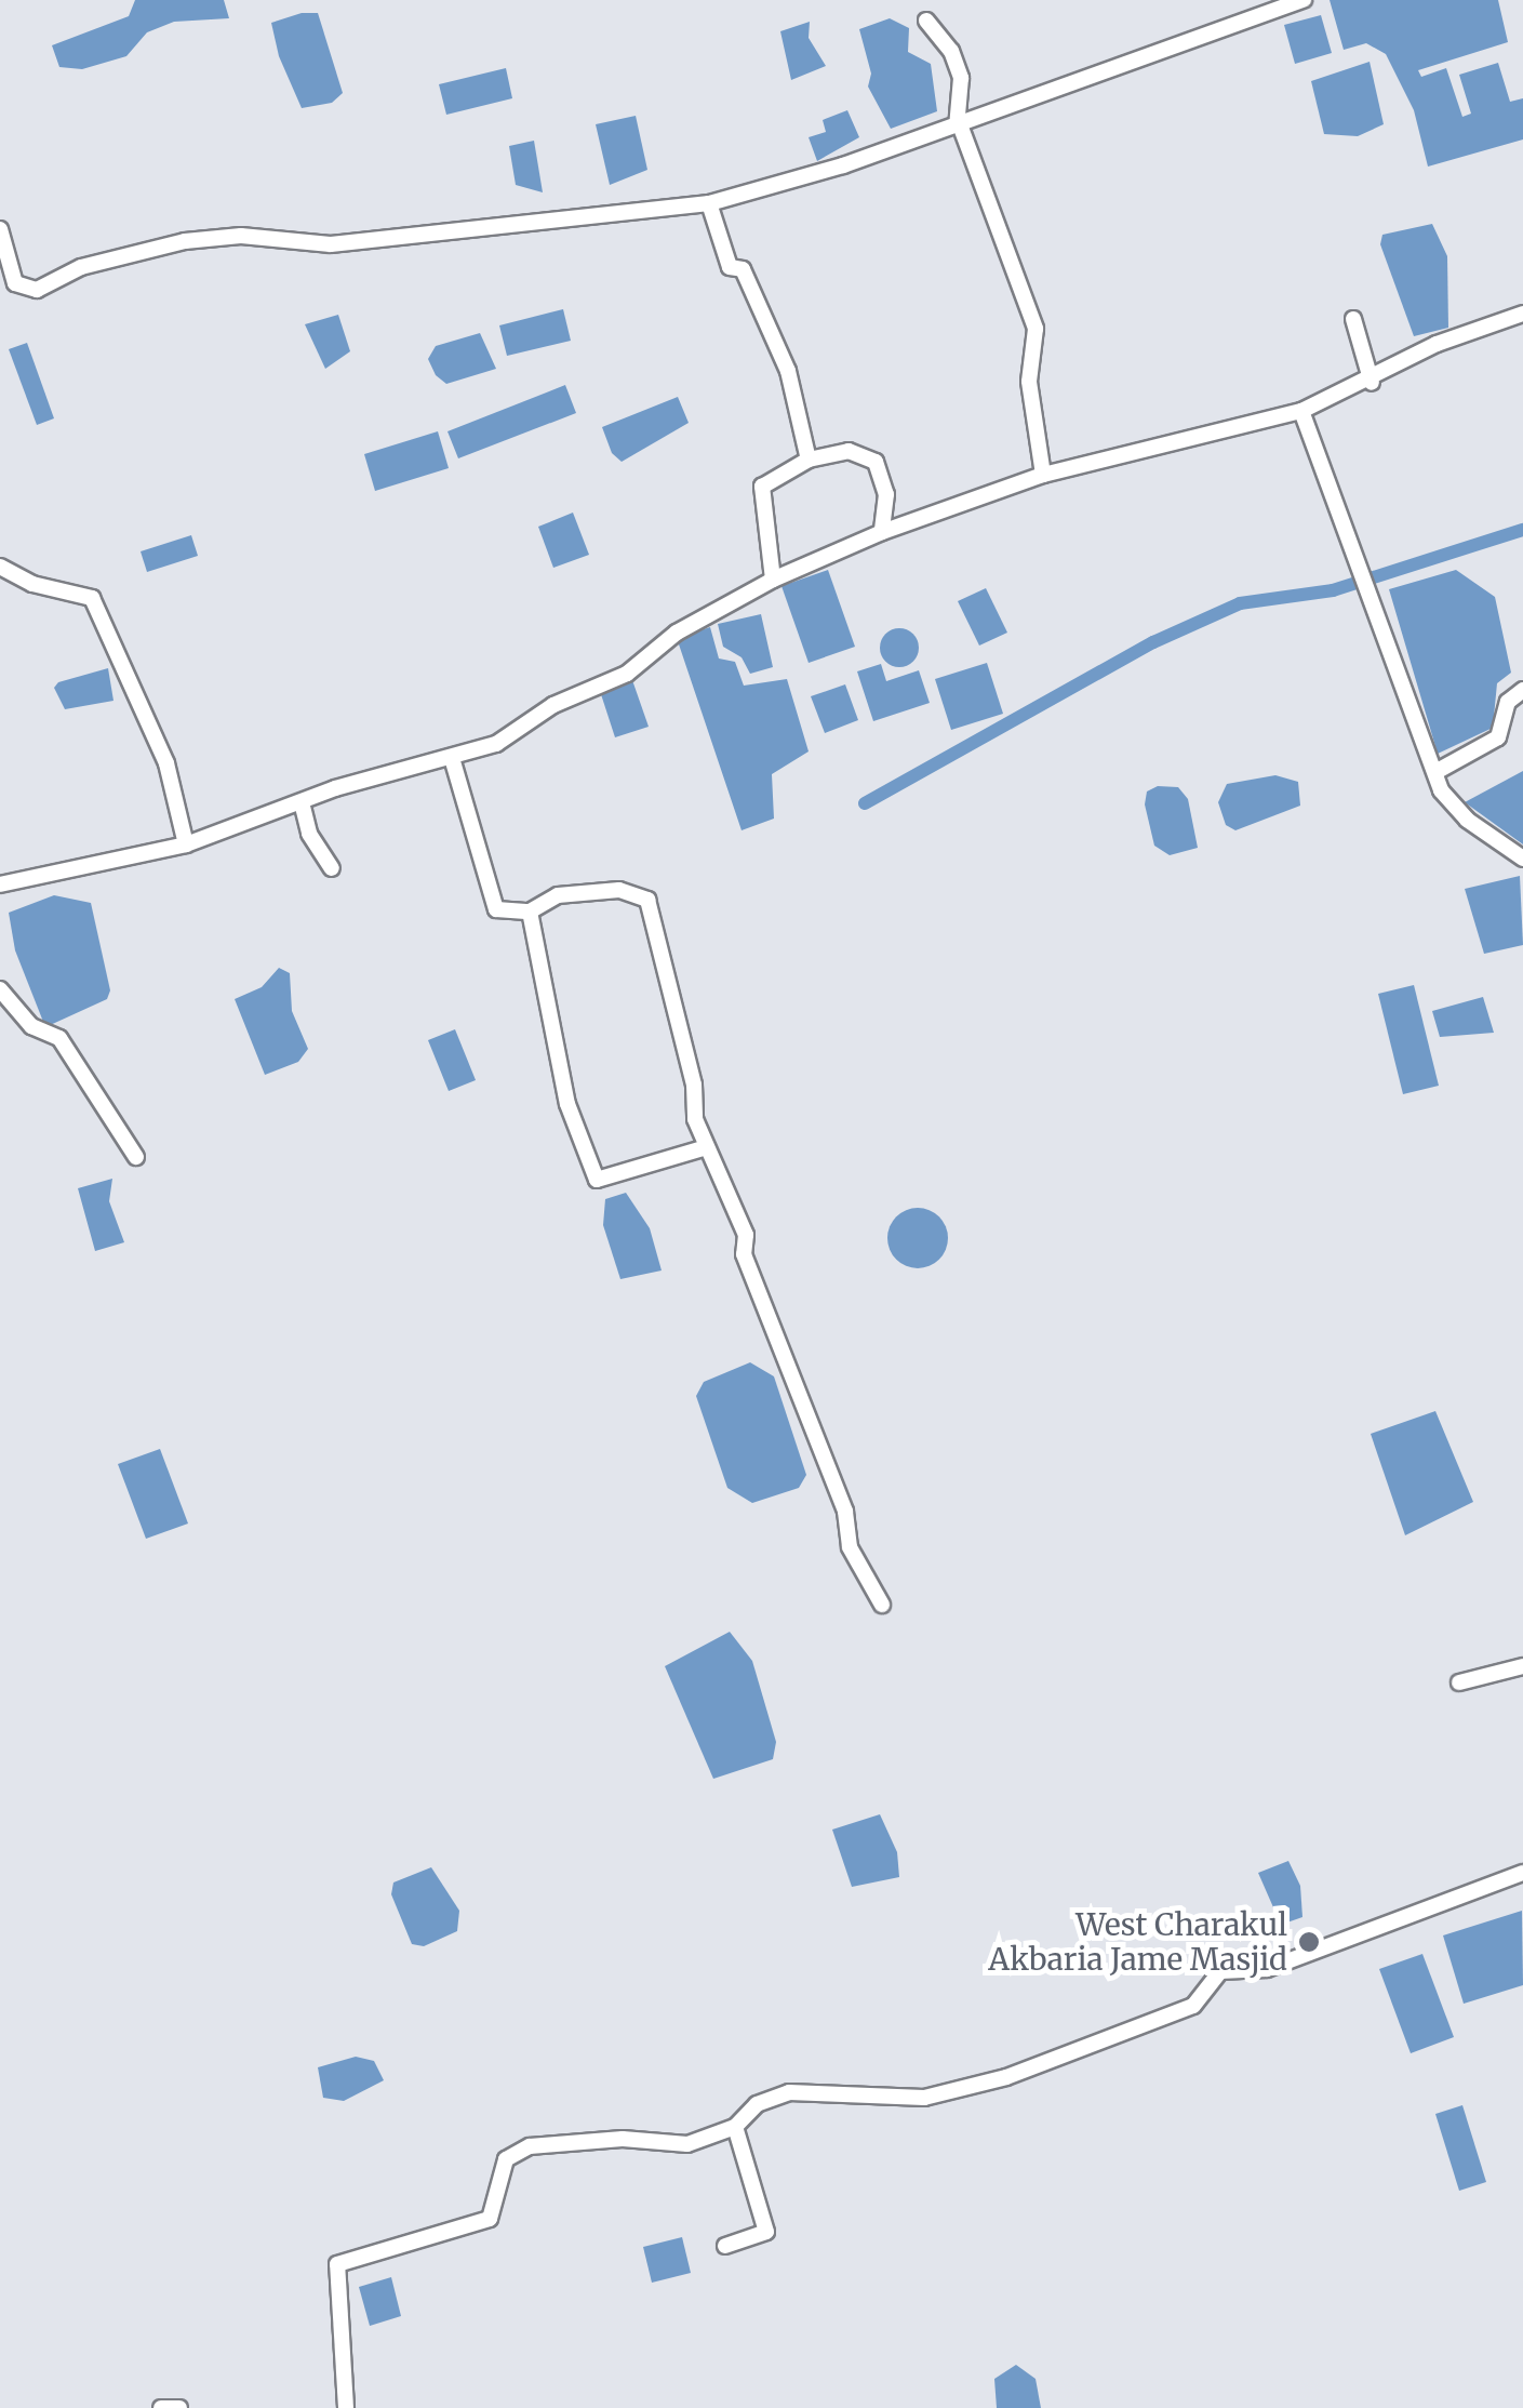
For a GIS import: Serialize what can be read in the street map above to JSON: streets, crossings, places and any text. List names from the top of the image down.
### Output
{
  "places": ["West Charakul Akbaria Jame Masjid"]
}
